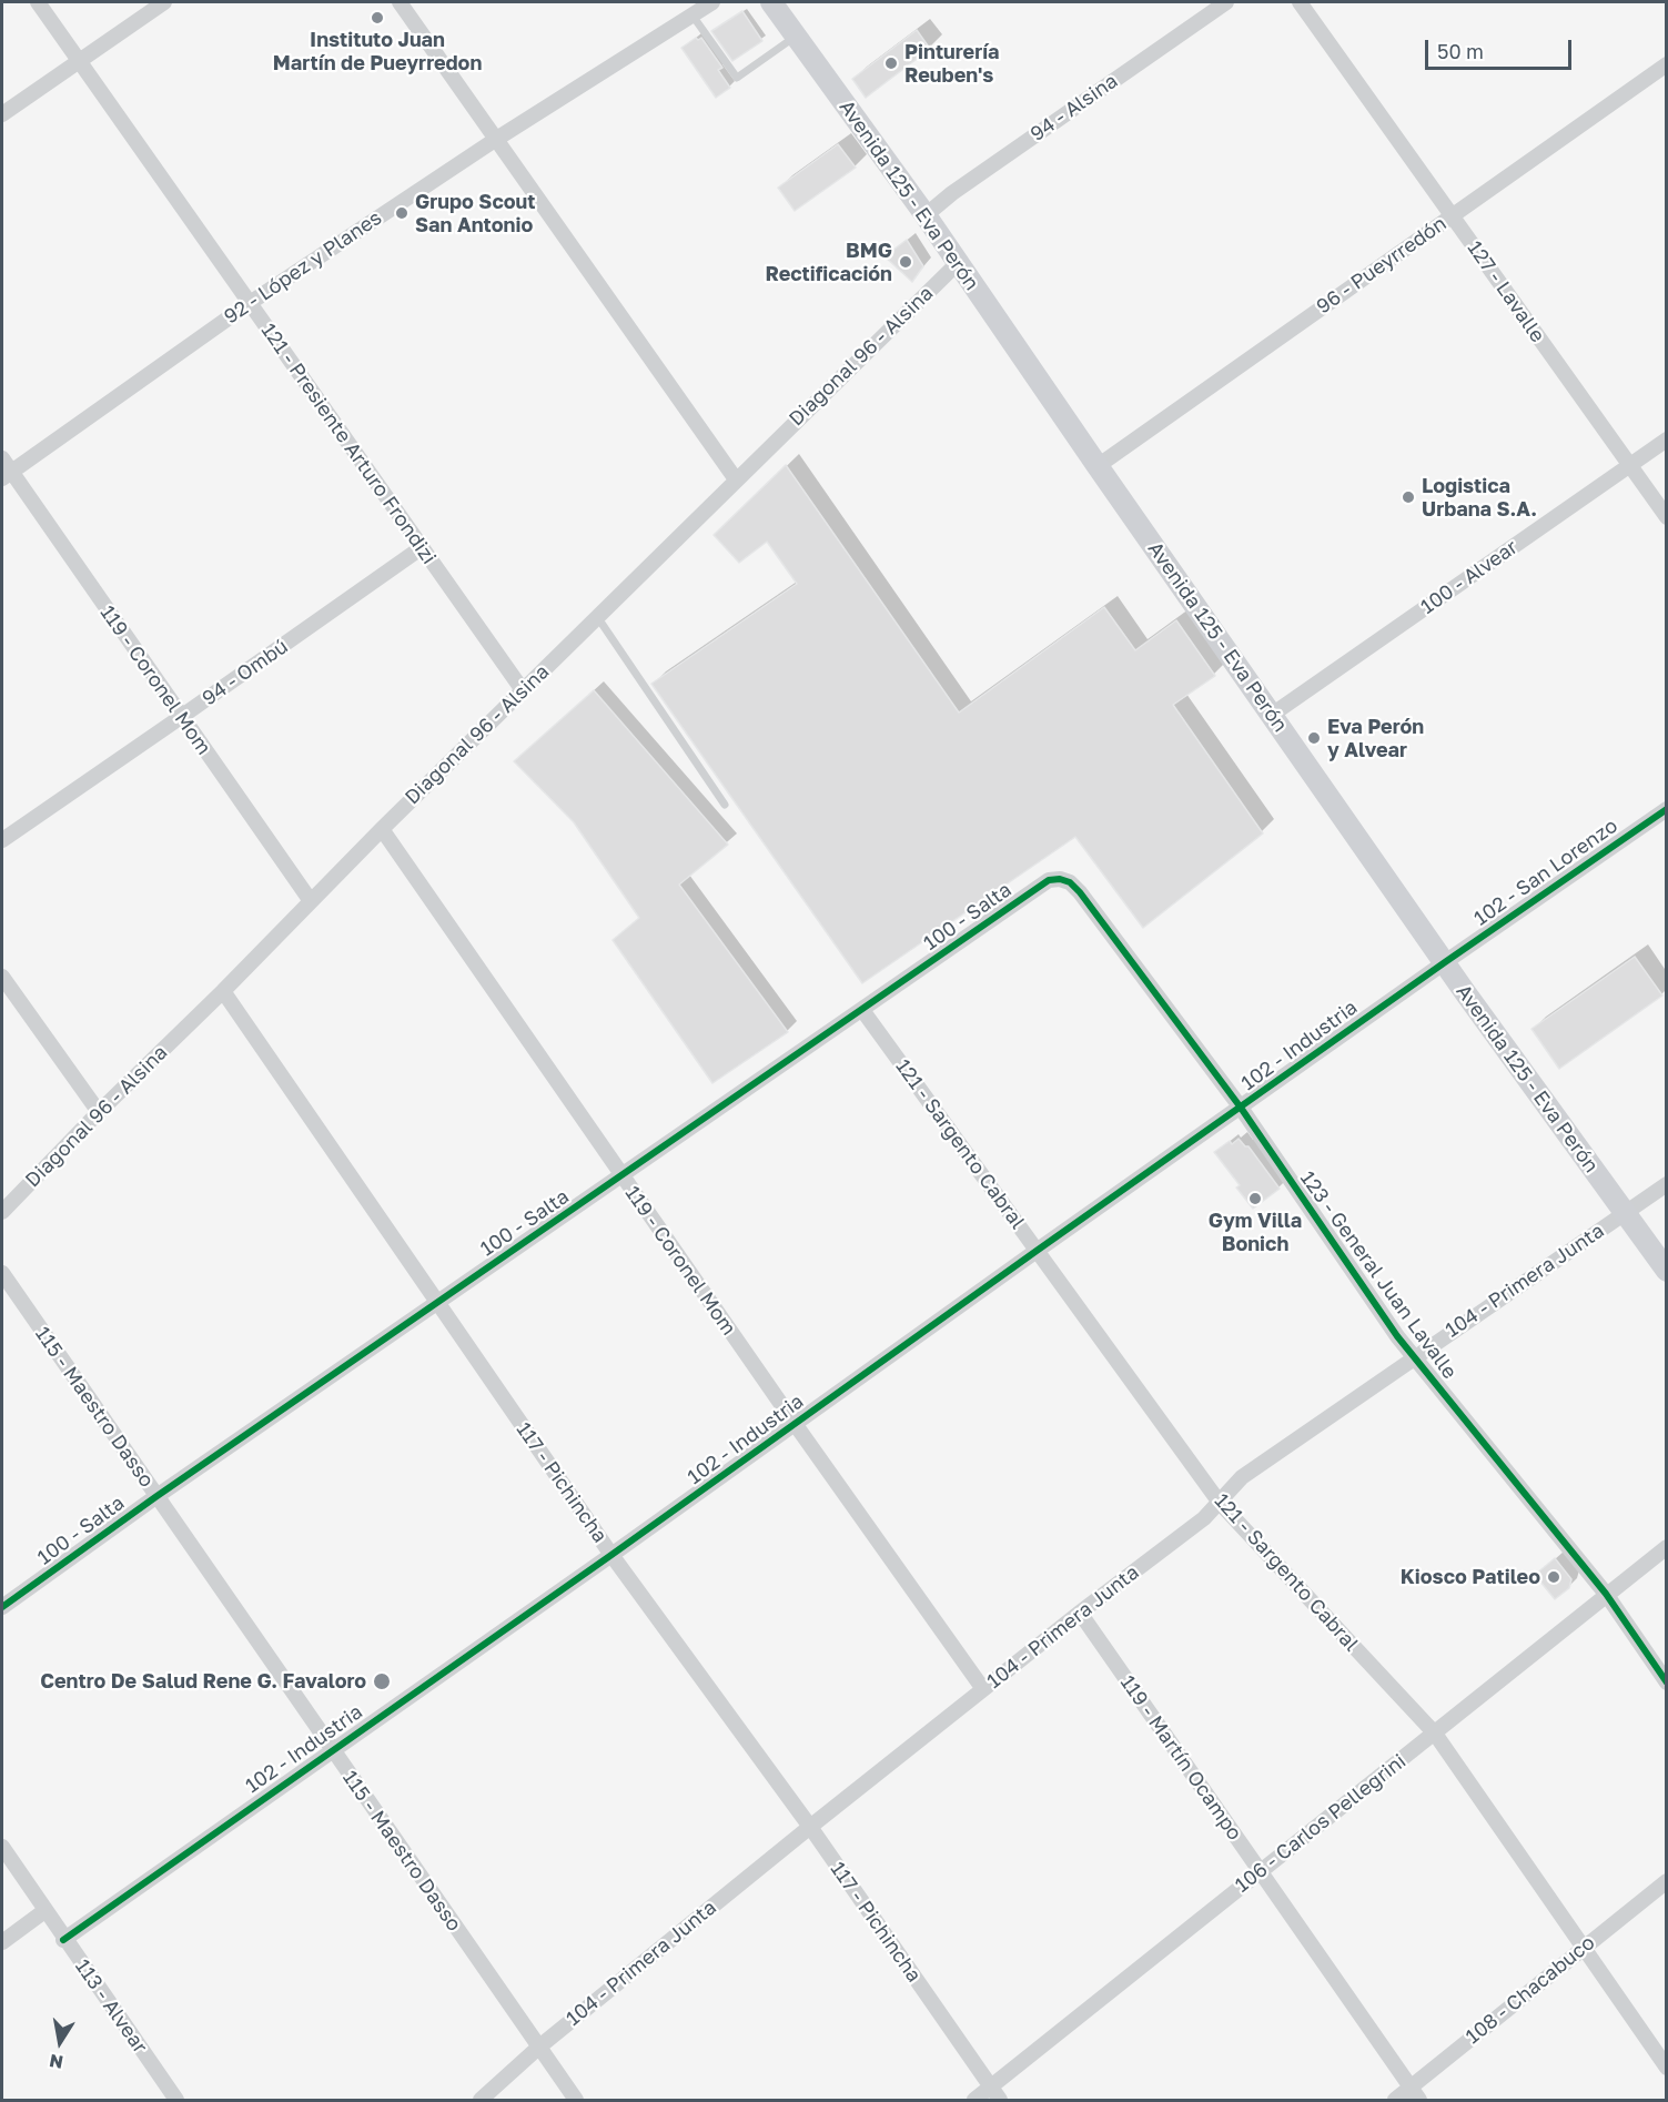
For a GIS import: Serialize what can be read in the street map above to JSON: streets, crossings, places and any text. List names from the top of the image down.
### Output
{
  "streets": {
    "main road": ["Avenida 125 - Eva Perón"],
    "street": [
      "94 - Alsina",
      "96 - Pueyrredón",
      "92 - López y Planes",
      "127 - Lavalle",
      "Diagonal 96 - Alsina",
      "121 - Presiente Arturo Frondizi",
      "100 - Alvear",
      "94 - Ombú",
      "119 - Coronel Mom",
      "102 - San Lorenzo",
      "100 - Salta",
      "102 - Industria",
      "121 - Sargento Cabral",
      "123 - General Juan Lavalle",
      "104 - Primera Junta",
      "115 - Maestro Dasso",
      "117 - Pichincha",
      "119 - Martín Ocampo",
      "106 - Carlos Pellegrini",
      "108 - Chacabuco",
      "113 - Alvear"
    ]
  },
  "crossings": [
    ["94 - Alsina", "Avenida 125 - Eva Perón"],
    ["Avenida 125 - Eva Perón", "96 - Pueyrredón"],
    ["Avenida 125 - Eva Perón", "Diagonal 96 - Alsina"],
    ["Avenida 125 - Eva Perón", "100 - Alvear"],
    ["Avenida 125 - Eva Perón", "102 - San Lorenzo"],
    ["Avenida 125 - Eva Perón", "102 - Industria"],
    ["Avenida 125 - Eva Perón", "104 - Primera Junta"],
    ["96 - Pueyrredón", "127 - Lavalle"],
    ["92 - López y Planes", "121 - Presiente Arturo Frondizi"],
    ["92 - López y Planes", "119 - Coronel Mom"],
    ["127 - Lavalle", "100 - Alvear"],
    ["Diagonal 96 - Alsina", "121 - Presiente Arturo Frondizi"],
    ["Diagonal 96 - Alsina", "119 - Coronel Mom"],
    ["Diagonal 96 - Alsina", "117 - Pichincha"],
    ["121 - Presiente Arturo Frondizi", "94 - Ombú"],
    ["94 - Ombú", "119 - Coronel Mom"],
    ["119 - Coronel Mom", "100 - Salta"],
    ["119 - Coronel Mom", "102 - Industria"],
    ["119 - Coronel Mom", "104 - Primera Junta"],
    ["102 - San Lorenzo", "102 - Industria"],
    ["100 - Salta", "121 - Sargento Cabral"],
    ["100 - Salta", "123 - General Juan Lavalle"],
    ["100 - Salta", "115 - Maestro Dasso"],
    ["100 - Salta", "117 - Pichincha"],
    ["102 - Industria", "121 - Sargento Cabral"],
    ["102 - Industria", "123 - General Juan Lavalle"],
    ["102 - Industria", "115 - Maestro Dasso"],
    ["102 - Industria", "117 - Pichincha"],
    ["102 - Industria", "113 - Alvear"],
    ["121 - Sargento Cabral", "104 - Primera Junta"],
    ["121 - Sargento Cabral", "106 - Carlos Pellegrini"],
    ["121 - Sargento Cabral", "108 - Chacabuco"],
    ["123 - General Juan Lavalle", "104 - Primera Junta"],
    ["123 - General Juan Lavalle", "106 - Carlos Pellegrini"],
    ["104 - Primera Junta", "115 - Maestro Dasso"],
    ["104 - Primera Junta", "117 - Pichincha"],
    ["104 - Primera Junta", "119 - Martín Ocampo"],
    ["117 - Pichincha", "106 - Carlos Pellegrini"],
    ["119 - Martín Ocampo", "106 - Carlos Pellegrini"],
    ["119 - Martín Ocampo", "108 - Chacabuco"]
  ],
  "places": [
    "Instituto Juan Martín de Pueyrredon",
    "Pinturería Reuben's",
    "Grupo Scout San Antonio",
    "BMG Rectificación",
    "Logistica Urbana S.A.",
    "Eva Perón y Alvear",
    "Gym Villa Bonich",
    "Kiosco Patileo",
    "Centro De Salud Rene G. Favaloro"
  ],
  "scale_bar": "50 m",
  "north": "bottom"
}
